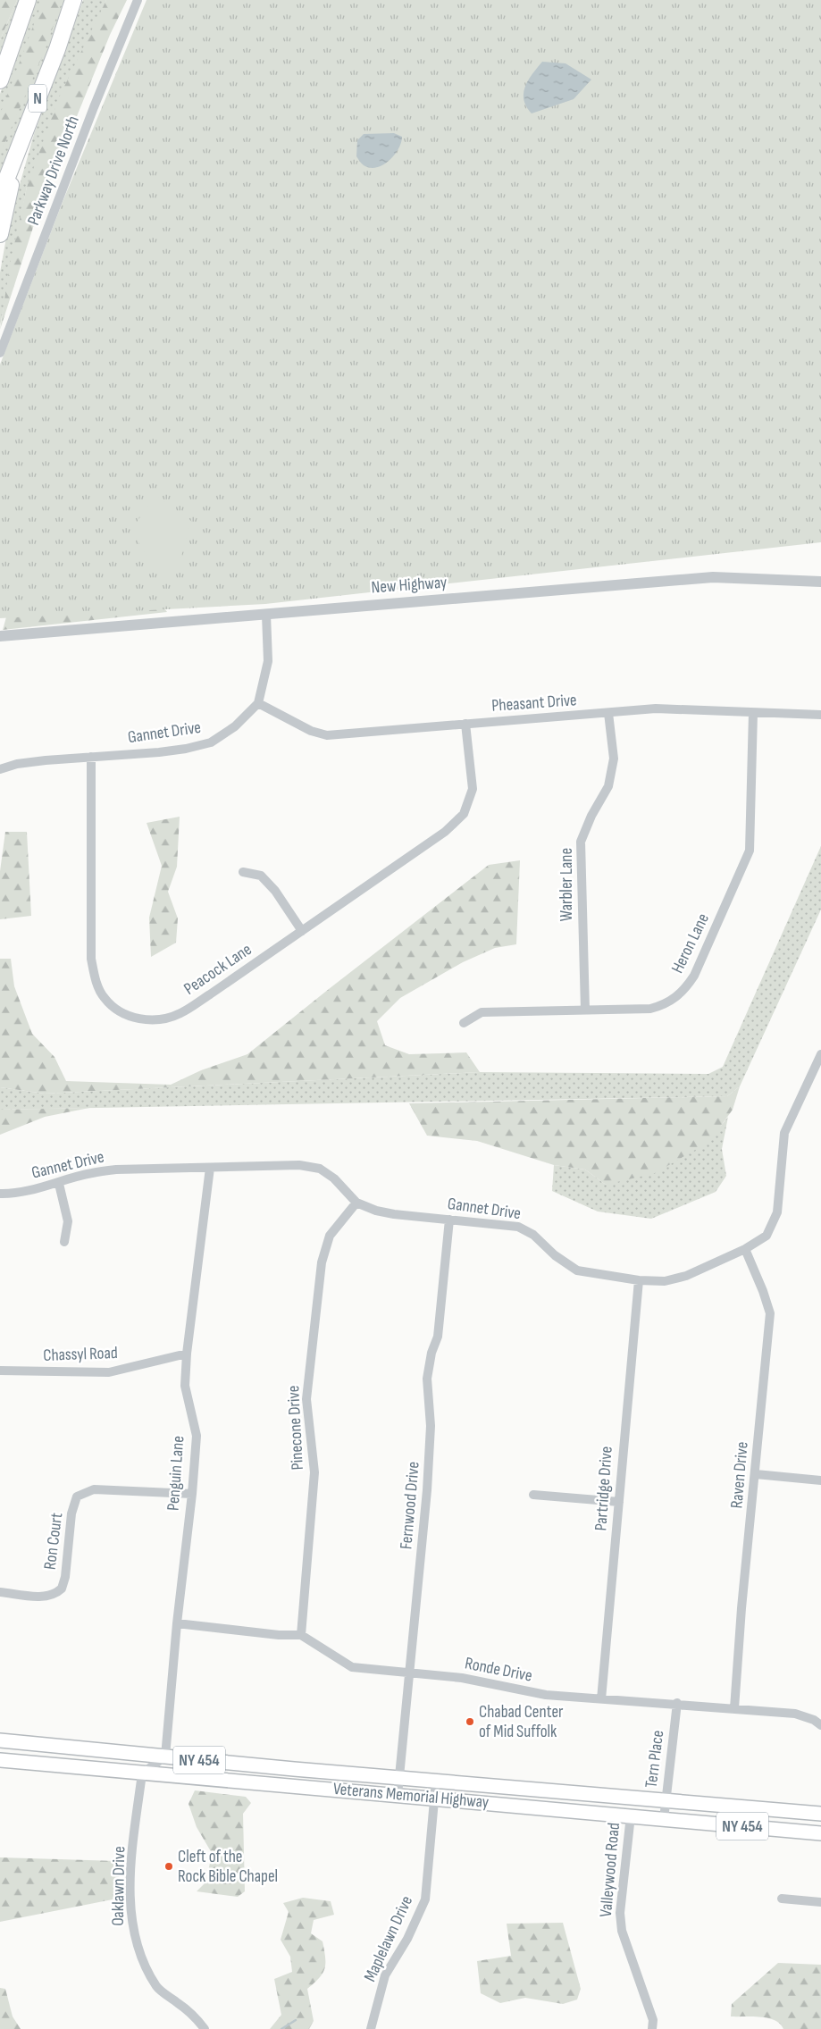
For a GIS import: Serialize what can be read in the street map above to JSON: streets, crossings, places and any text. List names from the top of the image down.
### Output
{
  "streets": {
    "highway": ["N"],
    "main road": ["NY 454", "Veterans Memorial Highway"],
    "street": [
      "Parkway Drive North",
      "New Highway",
      "Pheasant Drive",
      "Gannet Drive",
      "Warbler Lane",
      "Heron Lane",
      "Peacock Lane",
      "Chassyl Road",
      "Pinecone Drive",
      "Penguin Lane",
      "Raven Drive",
      "Partridge Drive",
      "Fernwood Drive",
      "Ron Court",
      "Ronde Drive",
      "Tern Place",
      "Valleywood Road",
      "Oaklawn Drive",
      "Maplelawn Drive"
    ]
  },
  "crossings": [
    ["Pheasant Drive", "Gannet Drive"],
    ["Pheasant Drive", "Warbler Lane"],
    ["Pheasant Drive", "Heron Lane"],
    ["Pheasant Drive", "Peacock Lane"],
    ["Gannet Drive", "Peacock Lane"],
    ["Gannet Drive", "Pinecone Drive"],
    ["Gannet Drive", "Penguin Lane"],
    ["Gannet Drive", "Raven Drive"],
    ["Gannet Drive", "Partridge Drive"],
    ["Gannet Drive", "Fernwood Drive"],
    ["Warbler Lane", "Heron Lane"],
    ["Chassyl Road", "Penguin Lane"],
    ["Pinecone Drive", "Ronde Drive"],
    ["Penguin Lane", "Ron Court"],
    ["Penguin Lane", "Veterans Memorial Highway"],
    ["Raven Drive", "Ronde Drive"],
    ["Partridge Drive", "Ronde Drive"],
    ["Fernwood Drive", "Ronde Drive"],
    ["Fernwood Drive", "Veterans Memorial Highway"],
    ["Ronde Drive", "Tern Place"],
    ["Tern Place", "Veterans Memorial Highway"],
    ["Veterans Memorial Highway", "Valleywood Road"],
    ["Veterans Memorial Highway", "Oaklawn Drive"],
    ["Veterans Memorial Highway", "Maplelawn Drive"]
  ],
  "places": ["Chabad Center of Mid Suffolk", "Cleft of the Rock Bible Chapel"]
}
